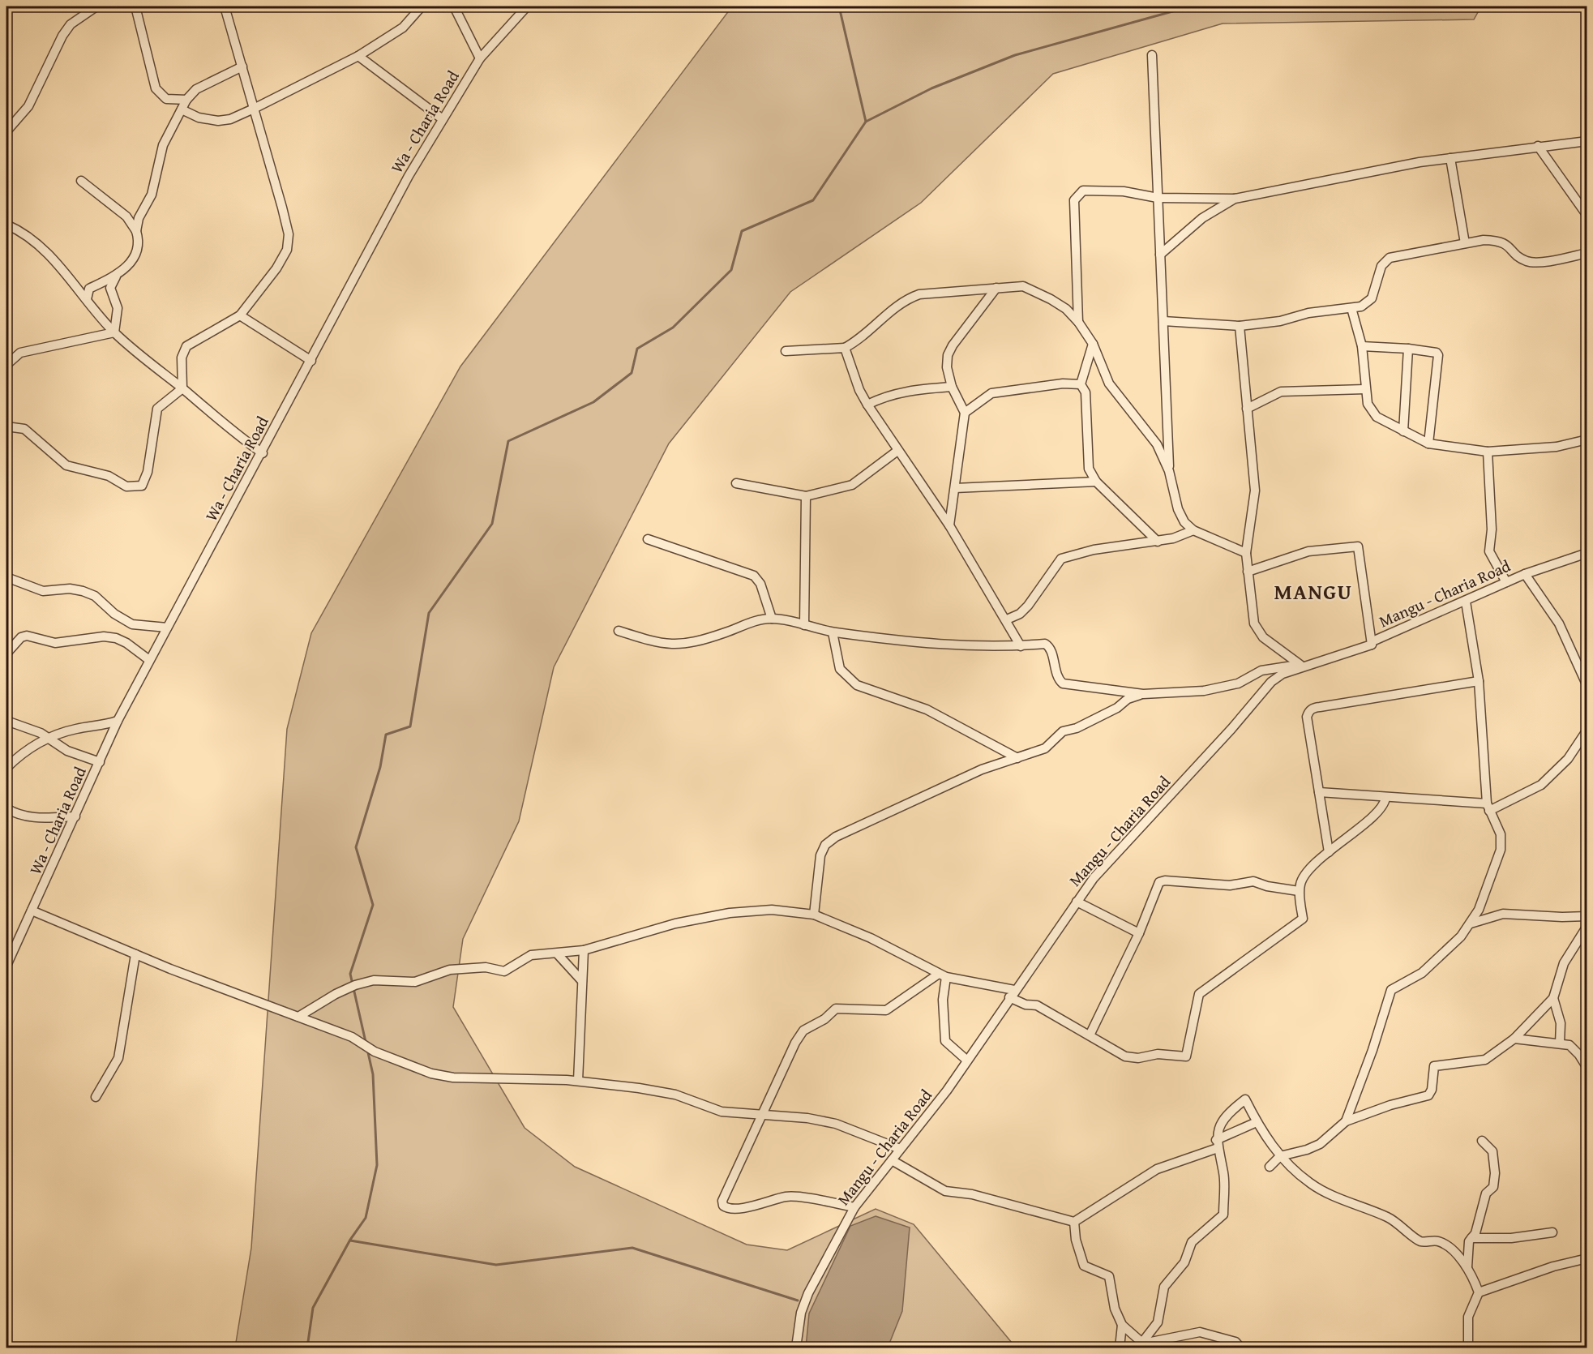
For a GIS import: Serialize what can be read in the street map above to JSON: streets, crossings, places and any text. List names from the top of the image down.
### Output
{
  "streets": {
    "street": ["Wa - Charia Road", "Mangu - Charia Road"]
  },
  "districts": ["MANGU"]
}
